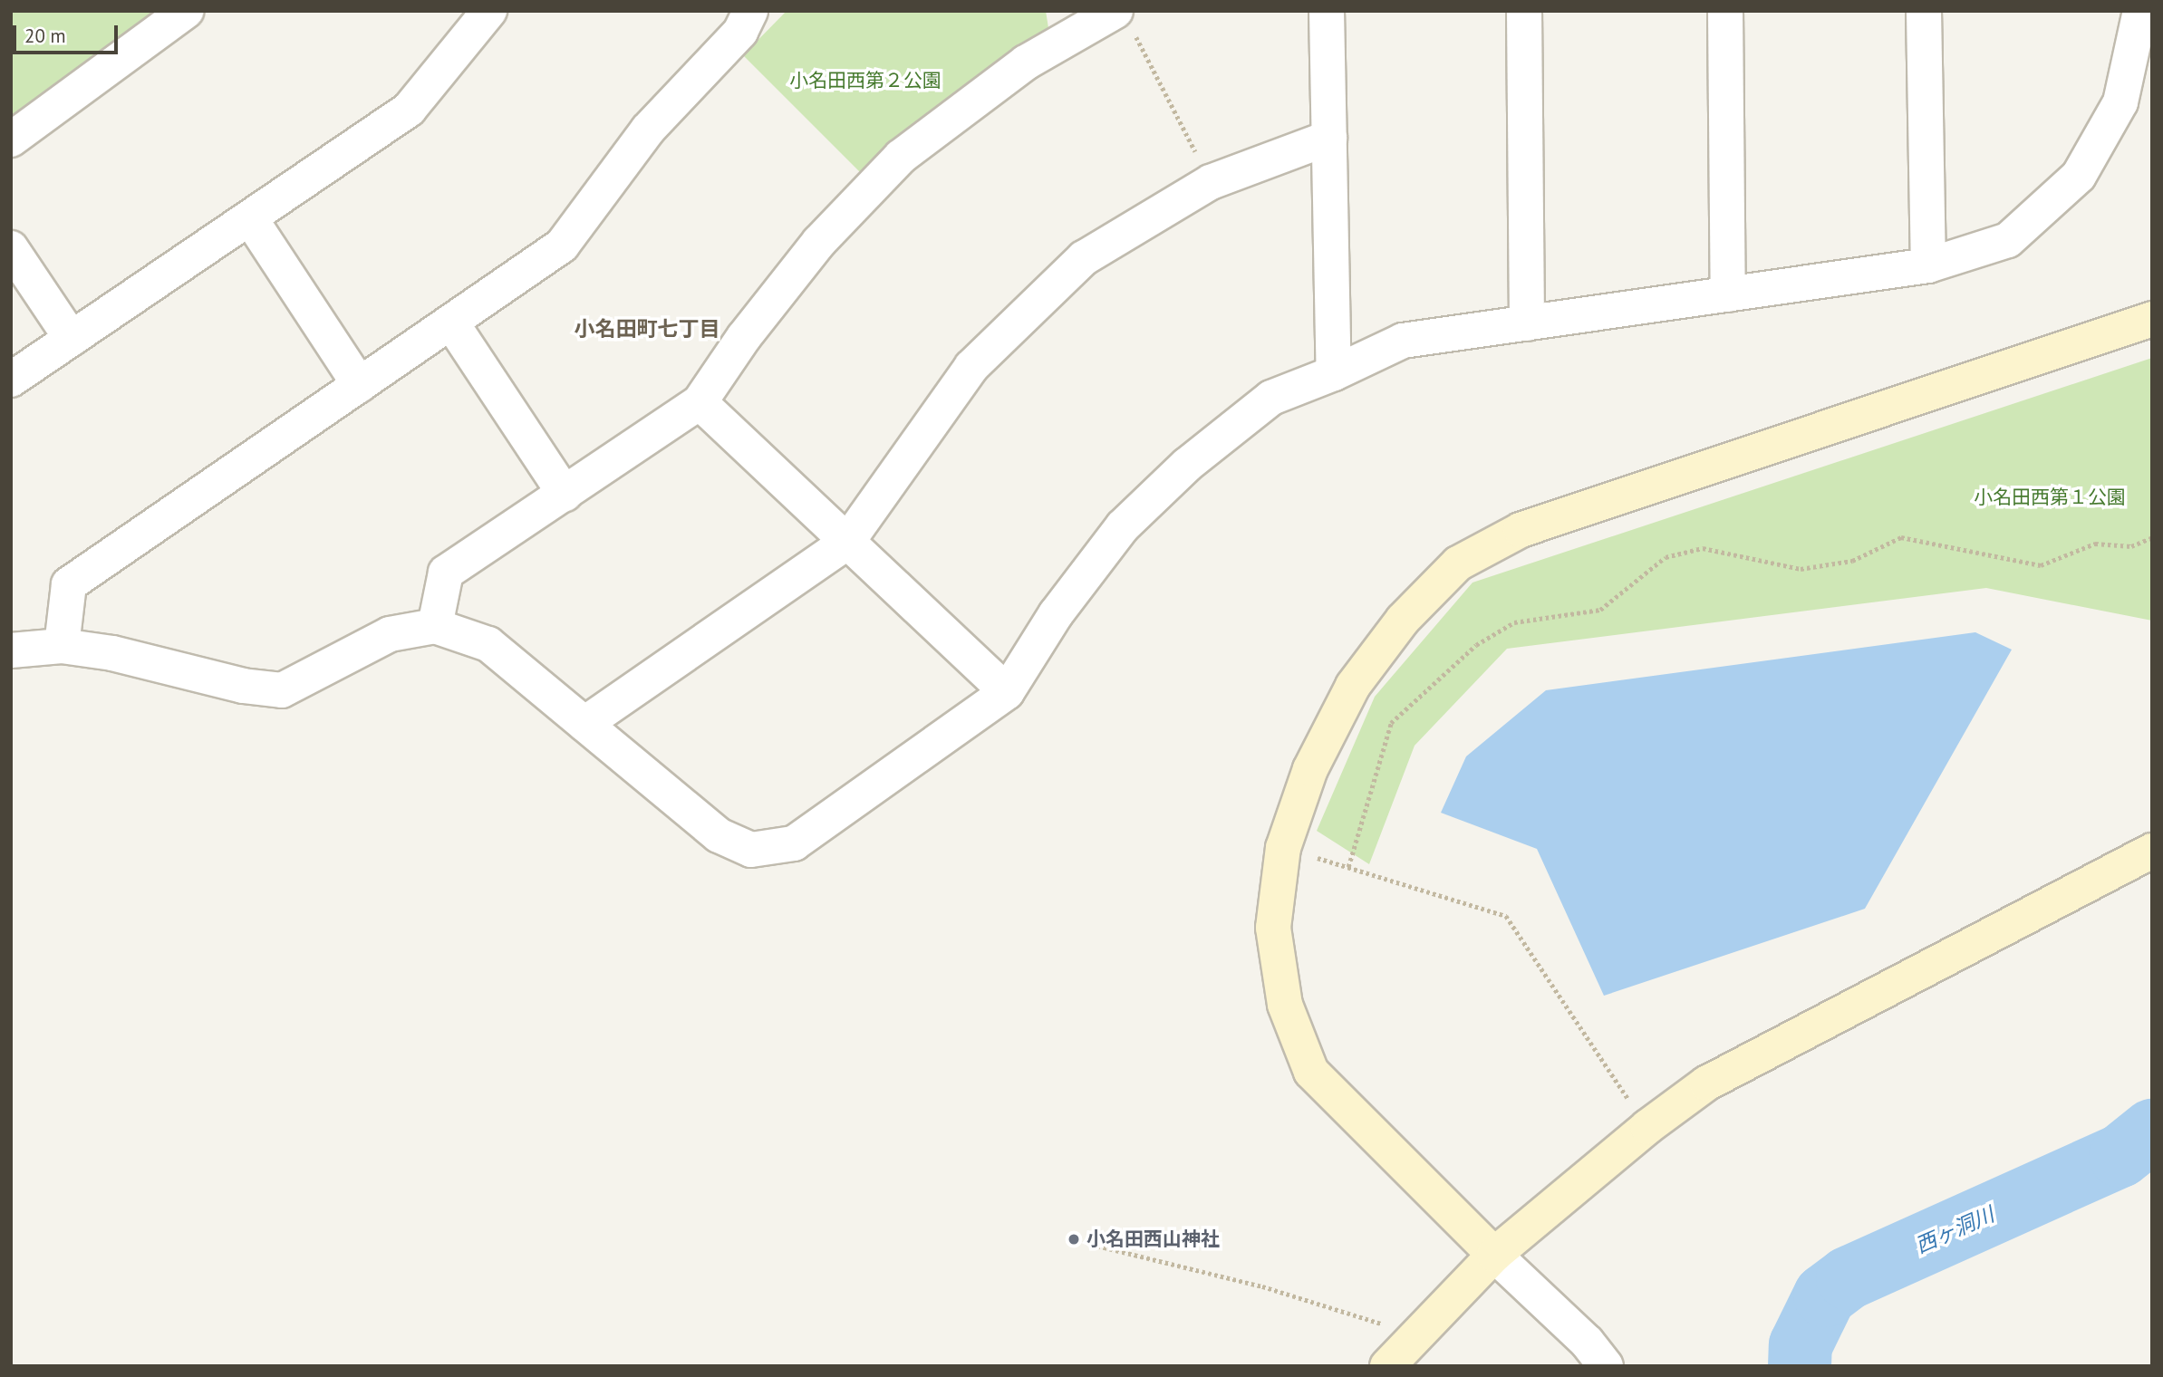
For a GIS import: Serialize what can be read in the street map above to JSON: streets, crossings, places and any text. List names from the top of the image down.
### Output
{
  "districts": ["小名田町七丁目"],
  "water": ["西ヶ洞川"],
  "parks": ["小名田西第２公園", "小名田西第１公園"],
  "places": ["小名田西山神社"],
  "scale_bar": "20 m"
}
